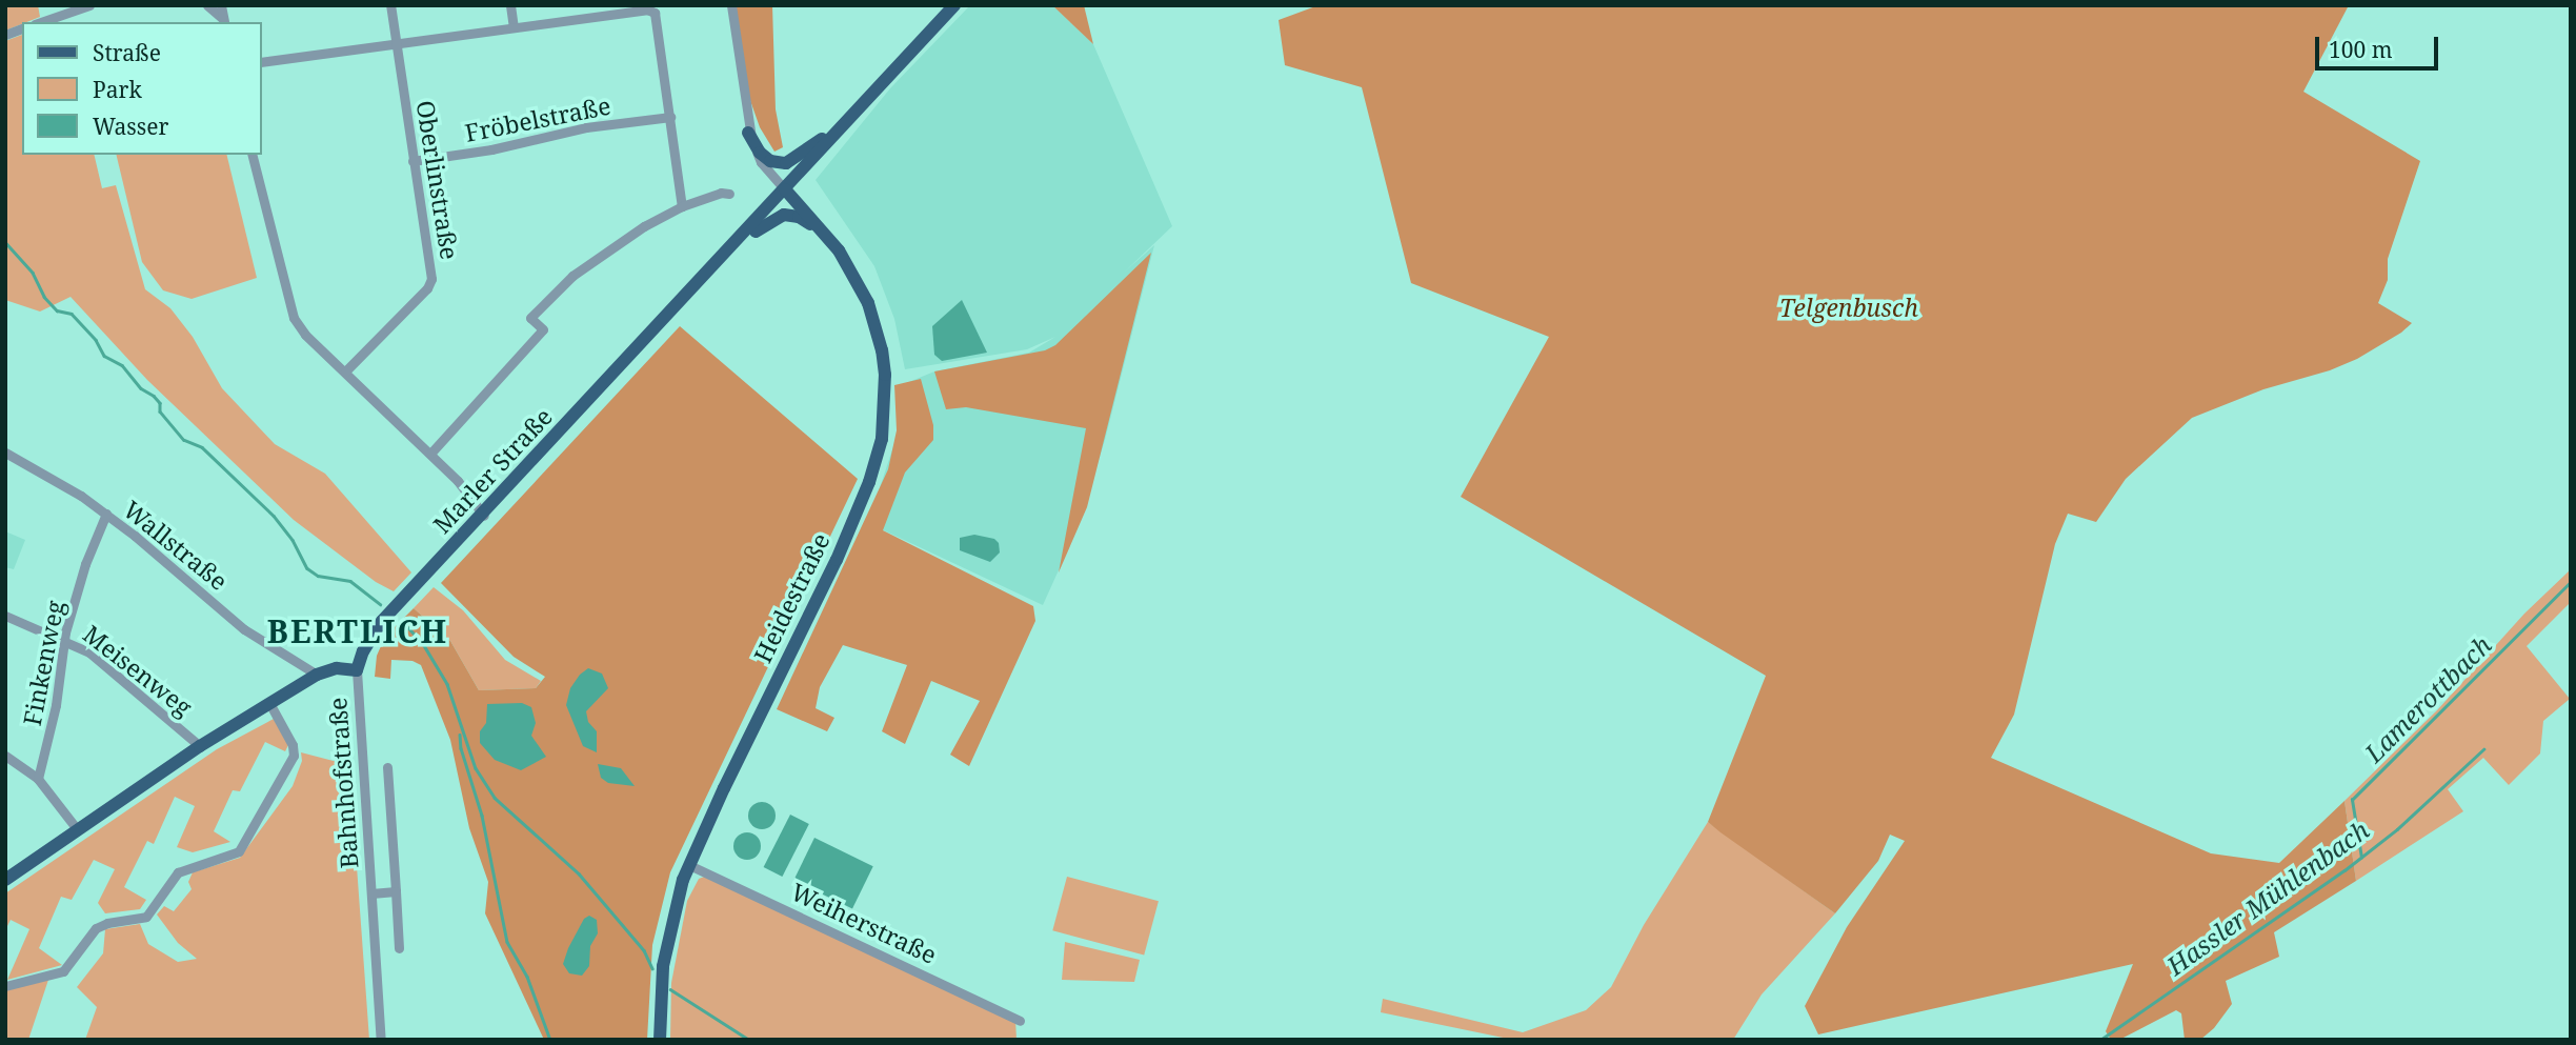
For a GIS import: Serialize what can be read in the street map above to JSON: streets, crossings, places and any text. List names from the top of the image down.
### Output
{
  "streets": {
    "main road": ["Marler Straße", "Heidestraße"],
    "street": [
      "Fröbelstraße",
      "Oberlinstraße",
      "Wallstraße",
      "Finkenweg",
      "Meisenweg",
      "Bahnhofstraße",
      "Weiherstraße"
    ]
  },
  "crossings": [
    ["Fröbelstraße", "Oberlinstraße"],
    ["Marler Straße", "Heidestraße"],
    ["Marler Straße", "Bahnhofstraße"],
    ["Wallstraße", "Finkenweg"],
    ["Heidestraße", "Weiherstraße"],
    ["Finkenweg", "Meisenweg"]
  ],
  "districts": ["BERTLICH"],
  "water": ["Lamerottbach", "Hassler Mühlenbach"],
  "parks": ["Telgenbusch"],
  "legend": ["Straße", "Park", "Wasser"],
  "scale_bar": "100 m"
}
